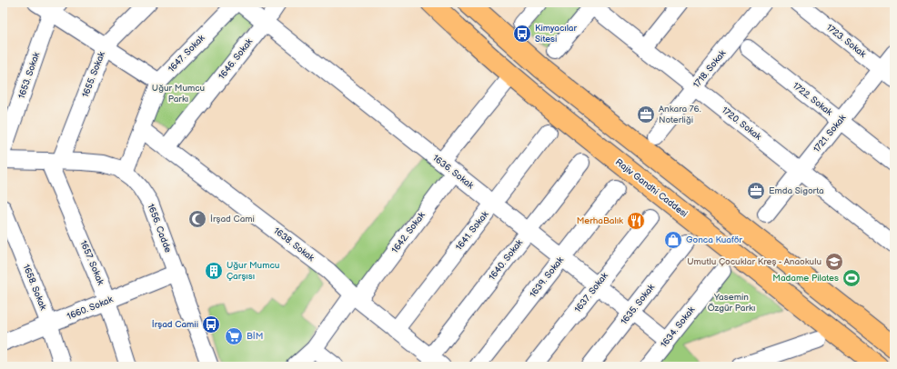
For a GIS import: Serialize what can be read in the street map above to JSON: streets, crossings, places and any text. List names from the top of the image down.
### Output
{
  "streets": {
    "main road": ["Rajiv Gandhi Caddesi"],
    "street": [
      "1723. Sokak",
      "1647. Sokak",
      "1646. Sokak",
      "1718. Sokak",
      "1655. Sokak",
      "1653. Sokak",
      "1722. Sokak",
      "1720. Sokak",
      "1721. Sokak",
      "1636. Sokak",
      "1656. Cadde",
      "1641. Sokak",
      "1642. Sokak",
      "1638. Sokak",
      "1640. Sokak",
      "1657. Sokak",
      "1639. Sokak",
      "1658. Sokak",
      "1637. Sokak",
      "1635. Sokak",
      "1660. Sokak",
      "1634. Sokak"
    ]
  },
  "crossings": [
    ["1723. Sokak", "1721. Sokak"],
    ["1647. Sokak", "1656. Cadde"],
    ["1647. Sokak", "1638. Sokak"],
    ["1646. Sokak", "1636. Sokak"],
    ["1646. Sokak", "1638. Sokak"],
    ["1718. Sokak", "1720. Sokak"],
    ["1655. Sokak", "1656. Cadde"],
    ["1655. Sokak", "1657. Sokak"],
    ["1722. Sokak", "1721. Sokak"],
    ["1720. Sokak", "1721. Sokak"],
    ["1636. Sokak", "1641. Sokak"],
    ["1636. Sokak", "1642. Sokak"],
    ["1636. Sokak", "1640. Sokak"],
    ["1636. Sokak", "1639. Sokak"],
    ["1636. Sokak", "1637. Sokak"],
    ["1636. Sokak", "1635. Sokak"],
    ["1636. Sokak", "1634. Sokak"],
    ["1656. Cadde", "1657. Sokak"],
    ["1656. Cadde", "1660. Sokak"],
    ["1641. Sokak", "1638. Sokak"],
    ["1642. Sokak", "1638. Sokak"],
    ["1638. Sokak", "1640. Sokak"],
    ["1657. Sokak", "1660. Sokak"],
    ["1658. Sokak", "1660. Sokak"]
  ],
  "parks": ["Uğur Mumcu Parkı", "Yasemin Özgür Parkı"],
  "places": {
    "bus stop": ["Kimyacılar Sitesi", "İrşad Camii"],
    "office": ["Ankara 76. Noterliği", "Emda Sigorta"],
    "mosque": ["İrşad Cami"],
    "restaurant": ["MerhaBalık"],
    "shop": ["Gonca Kuaför"],
    "school or university": ["Umutlu Çocuklar Kreş - Anaokulu"],
    "building": ["Uğur Mumcu Çarşısı"],
    "sports": ["Madame Pilates"],
    "supermarket": ["BİM"]
  }
}
